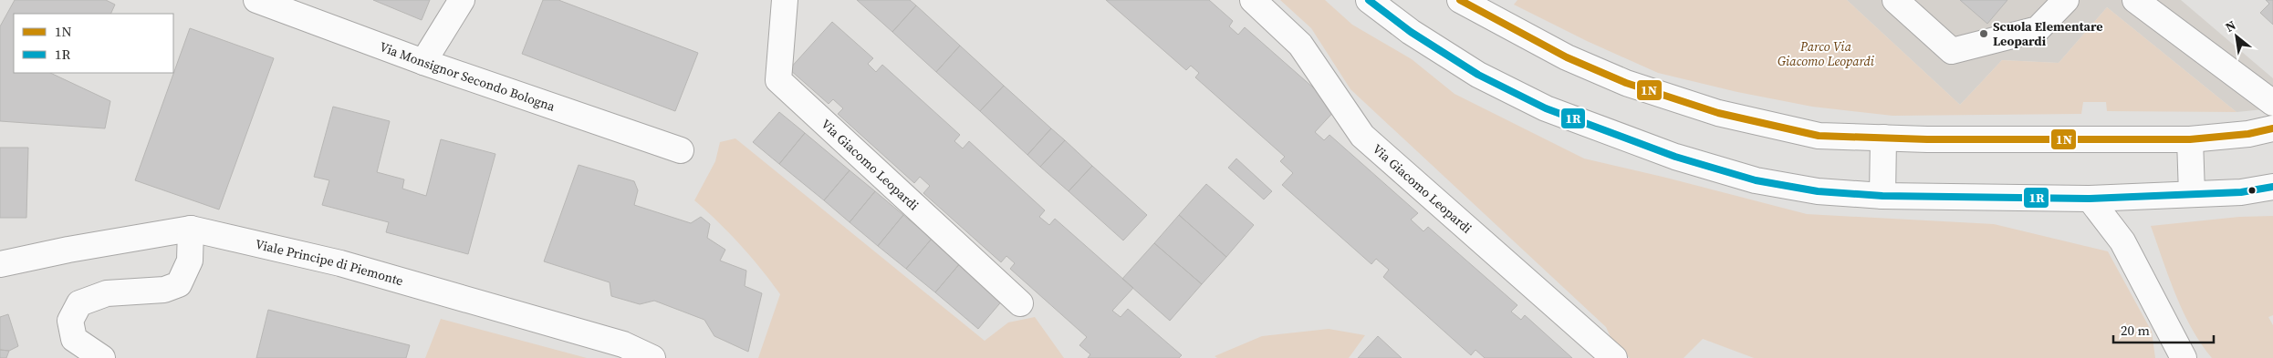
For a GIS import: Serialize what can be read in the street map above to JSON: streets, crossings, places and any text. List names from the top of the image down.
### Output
{
  "streets": {
    "street": ["Via Monsignor Secondo Bologna", "Via Giacomo Leopardi", "Viale Principe di Piemonte"]
  },
  "parks": ["Parco Via Giacomo Leopardi"],
  "places": ["Scuola Elementare Leopardi"],
  "lines": ["transit line 1N", "transit line 1R"],
  "legend": ["1N", "1R"],
  "scale_bar": "20 m",
  "north": "top left"
}
